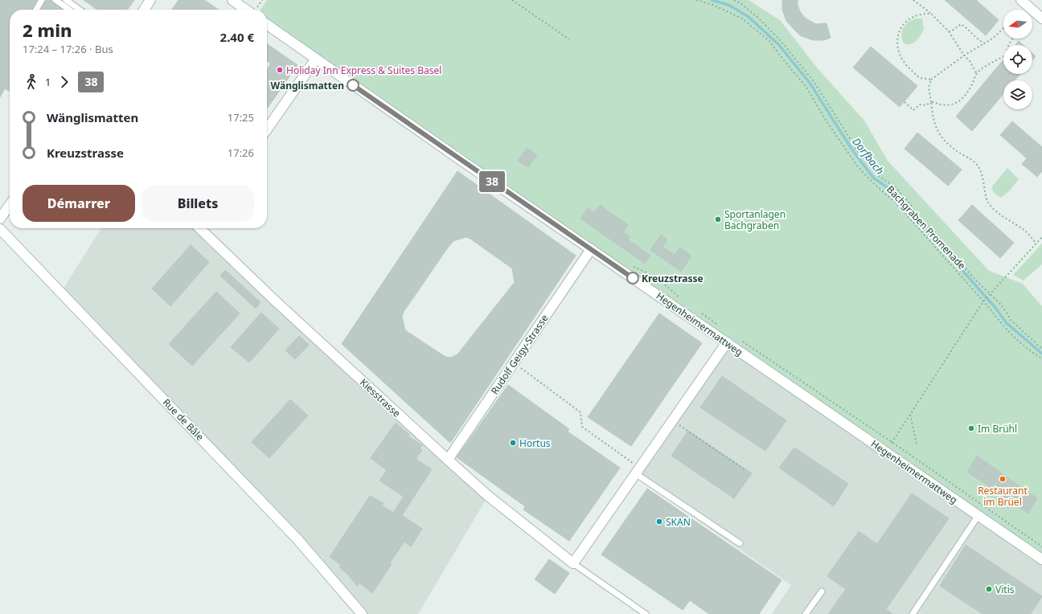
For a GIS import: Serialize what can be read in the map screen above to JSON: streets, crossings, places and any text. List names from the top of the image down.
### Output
{
  "streets": {
    "street": [
      "Hegenheimermattweg",
      "Rudolf Geigy-Strasse",
      "Kiesstrasse",
      "Rue de Bâle"
    ],
    "path": ["Bachgraben Promenade"]
  },
  "crossings": [
    ["Hegenheimermattweg", "Rudolf Geigy-Strasse"],
    ["Rudolf Geigy-Strasse", "Kiesstrasse"]
  ],
  "water": ["Dorfbach"],
  "places": [
    "Holiday Inn Express & Suites Basel",
    "Wänglismatten",
    "Sportanlagen Bachgraben",
    "Kreuzstrasse",
    "Im Brühl",
    "Hortus",
    "Restaurant im Brüel",
    "SKAN",
    "Vitis"
  ],
  "lines": ["bus line 38"],
  "north": "left",
  "page": {
    "on_map": "38",
    "heading": ["2 min", "17:24 – 17:26 · Bus", "2.40 €"],
    "legs": ["1", "38"],
    "list": [
      {
        "name": "Wänglismatten",
        "value": "17:25"
      },
      {
        "name": "Kreuzstrasse",
        "value": "17:26"
      }
    ],
    "buttons": ["Démarrer", "Billets"]
  }
}
